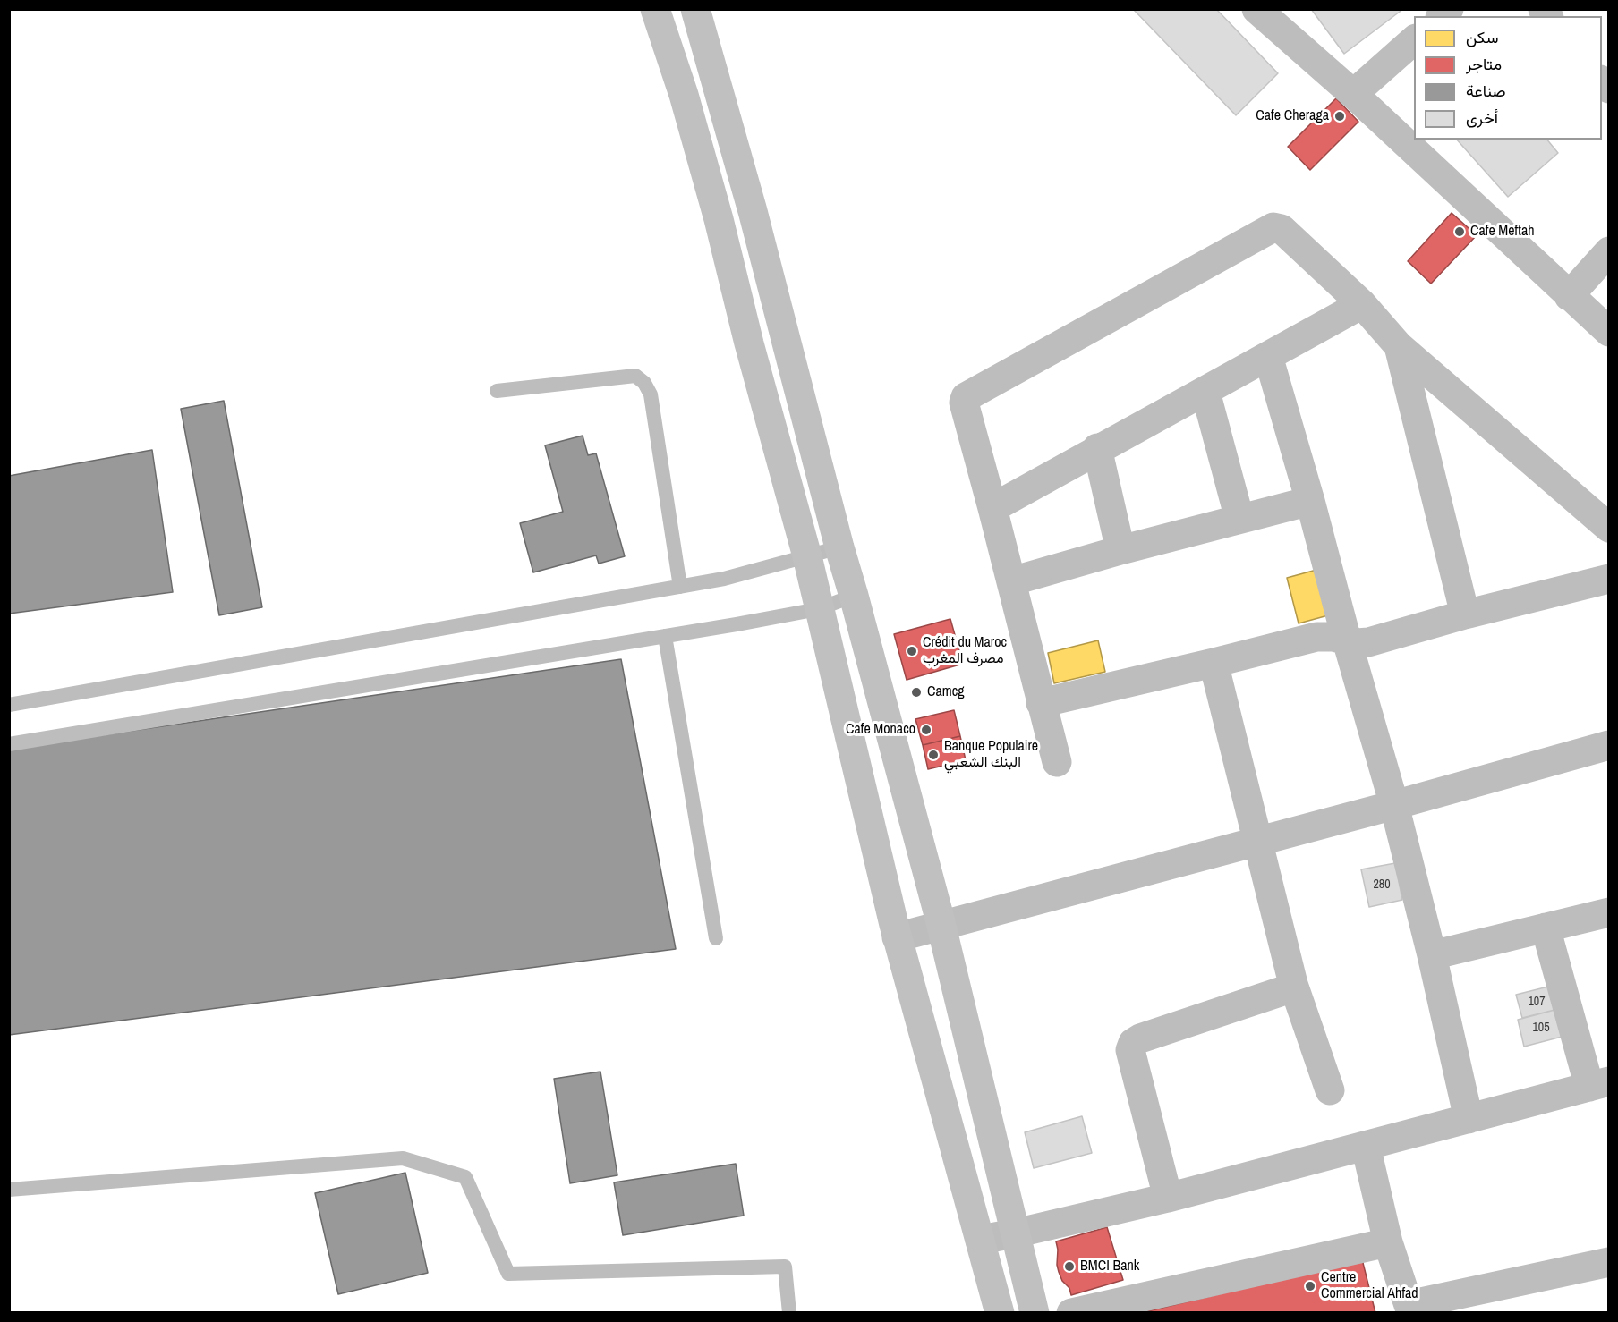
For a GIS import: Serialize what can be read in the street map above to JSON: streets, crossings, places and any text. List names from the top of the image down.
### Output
{
  "places": [
    "Cafe Cheraga",
    "Cafe Meftah",
    "Crédit du Maroc مصرف المغرب",
    "Camcg",
    "Cafe Monaco",
    "Banque Populaire البنك الشعبي",
    "BMCI Bank",
    "Centre Commercial Ahfad"
  ],
  "house_numbers": ["280", "107", "105"],
  "legend": [
    "سكن",
    "متاجر",
    "صناعة",
    "أخرى"
  ]
}
